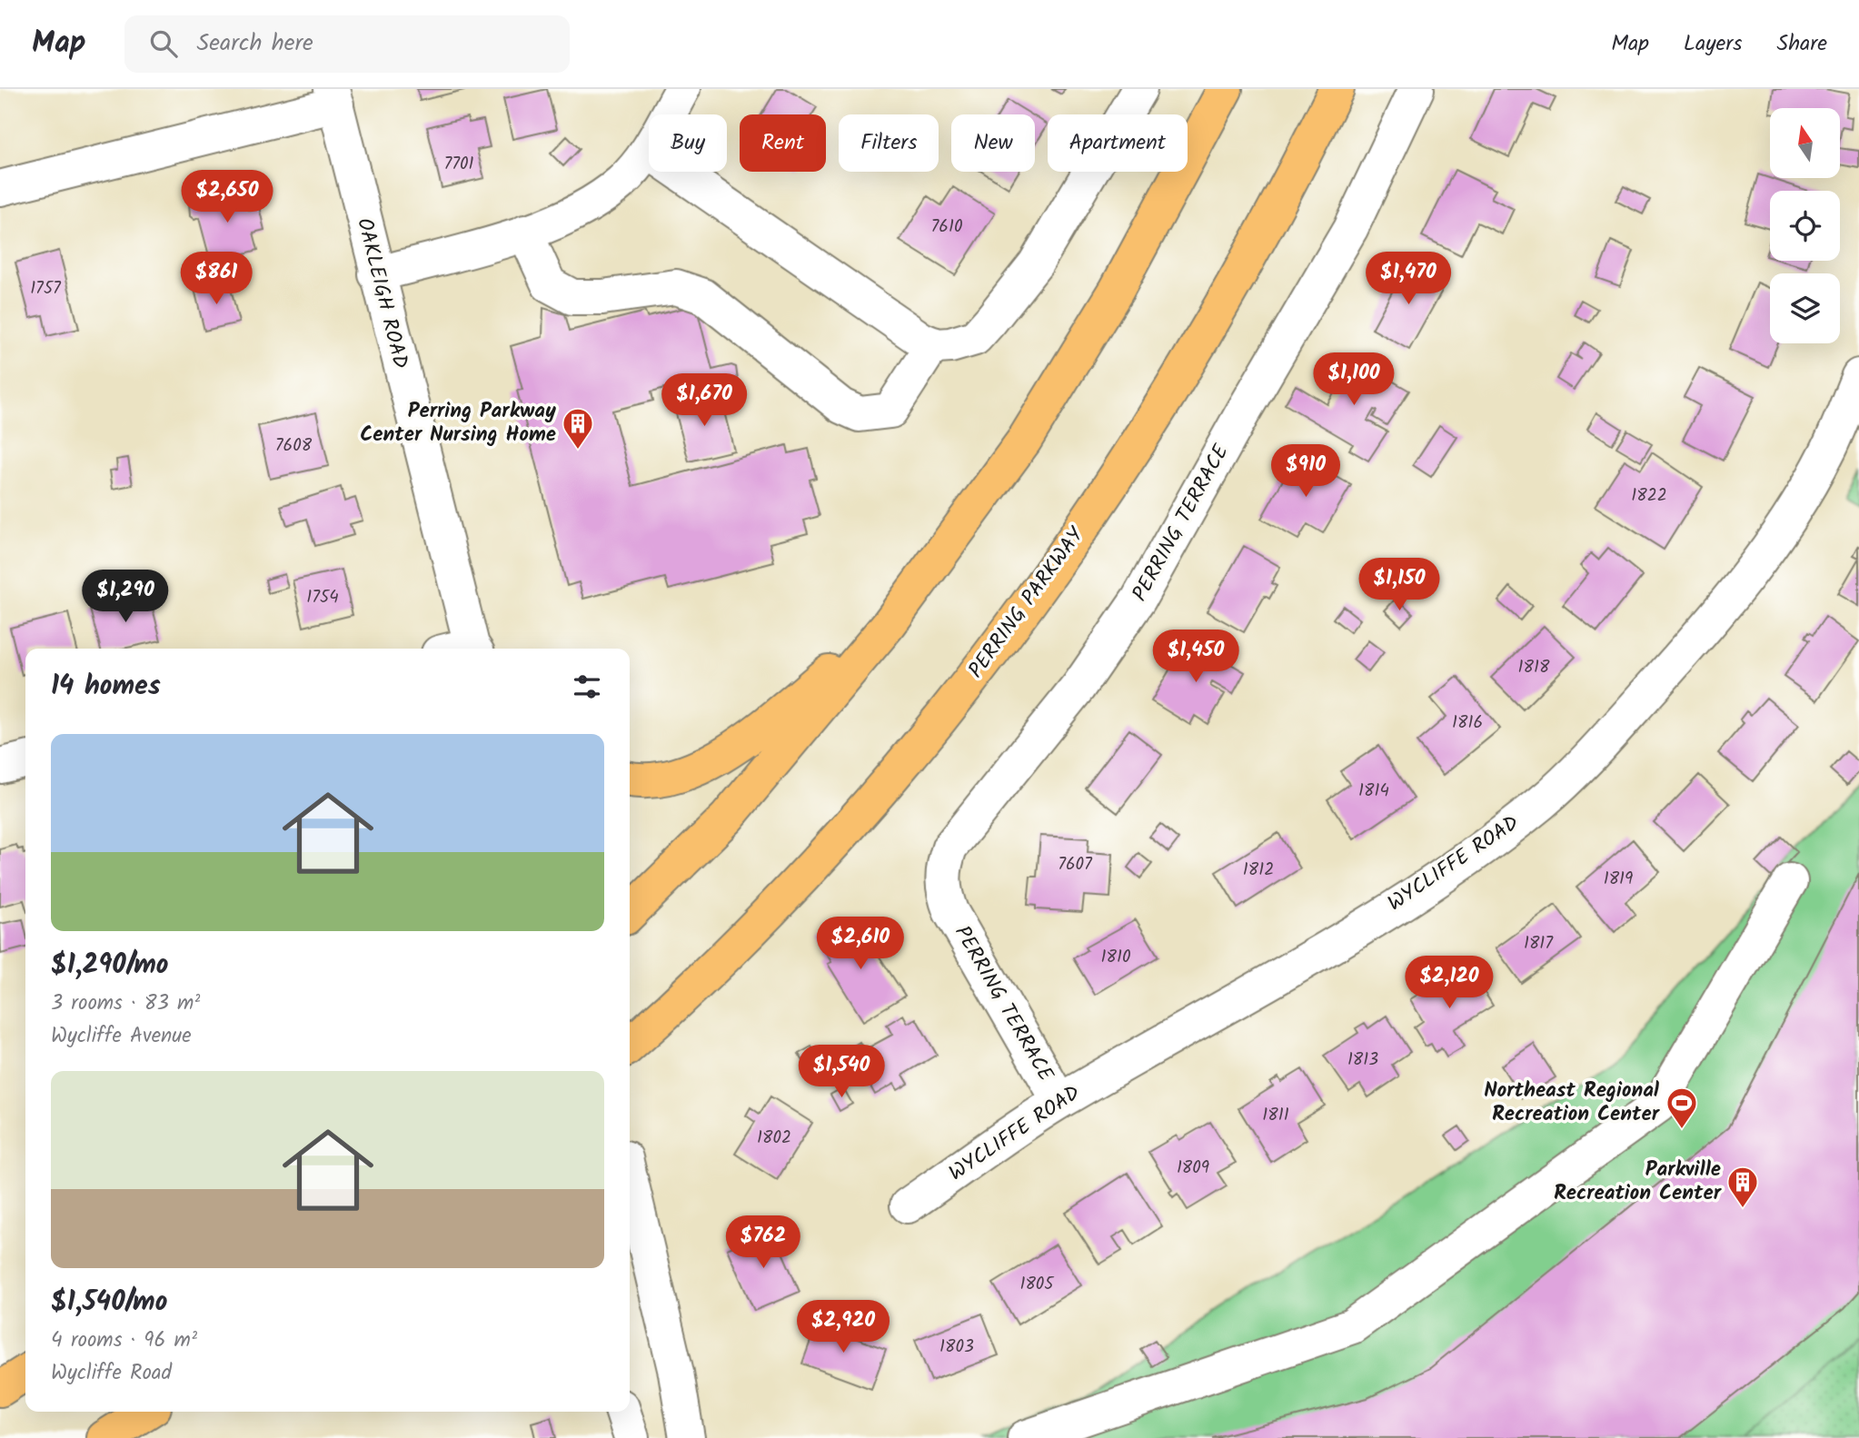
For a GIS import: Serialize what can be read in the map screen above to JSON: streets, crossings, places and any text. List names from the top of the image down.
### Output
{
  "streets": {
    "main road": ["PERRING PARKWAY"],
    "street": ["OAKLEIGH ROAD", "PERRING TERRACE", "WYCLIFFE ROAD"]
  },
  "crossings": [
    ["PERRING TERRACE", "WYCLIFFE ROAD"]
  ],
  "places": {
    "building": ["Perring Parkway Center Nursing Home", "Parkville Recreation Center"],
    "sports": ["Northeast Regional Recreation Center"]
  },
  "house_numbers": [
    "7701",
    "7610",
    "1757",
    "7608",
    "1822",
    "1754",
    "1818",
    "1816",
    "1814",
    "7607",
    "1812",
    "1819",
    "1817",
    "1810",
    "1813",
    "1811",
    "1802",
    "1809",
    "1805",
    "1803"
  ],
  "north": "top",
  "page": {
    "header": "Map",
    "search": "Search here",
    "nav": ["Map", "Layers", "Share"],
    "chip": [
      "Buy",
      "Rent",
      "Filters",
      "New",
      "Apartment"
    ],
    "price": [
      "$2,650",
      "$861",
      "$1,470",
      "$1,100",
      "$1,670",
      "$910",
      "$1,150",
      "$1,290",
      "$1,450",
      "$2,610",
      "$2,120",
      "$1,540",
      "$762",
      "$2,920"
    ],
    "heading": "14 homes",
    "list": [
      {
        "name": "$1,290/mo",
        "note": "3 rooms · 83 m² · Wycliffe Avenue"
      },
      {
        "name": "$1,540/mo",
        "note": "4 rooms · 96 m² · Wycliffe Road"
      }
    ]
  }
}
